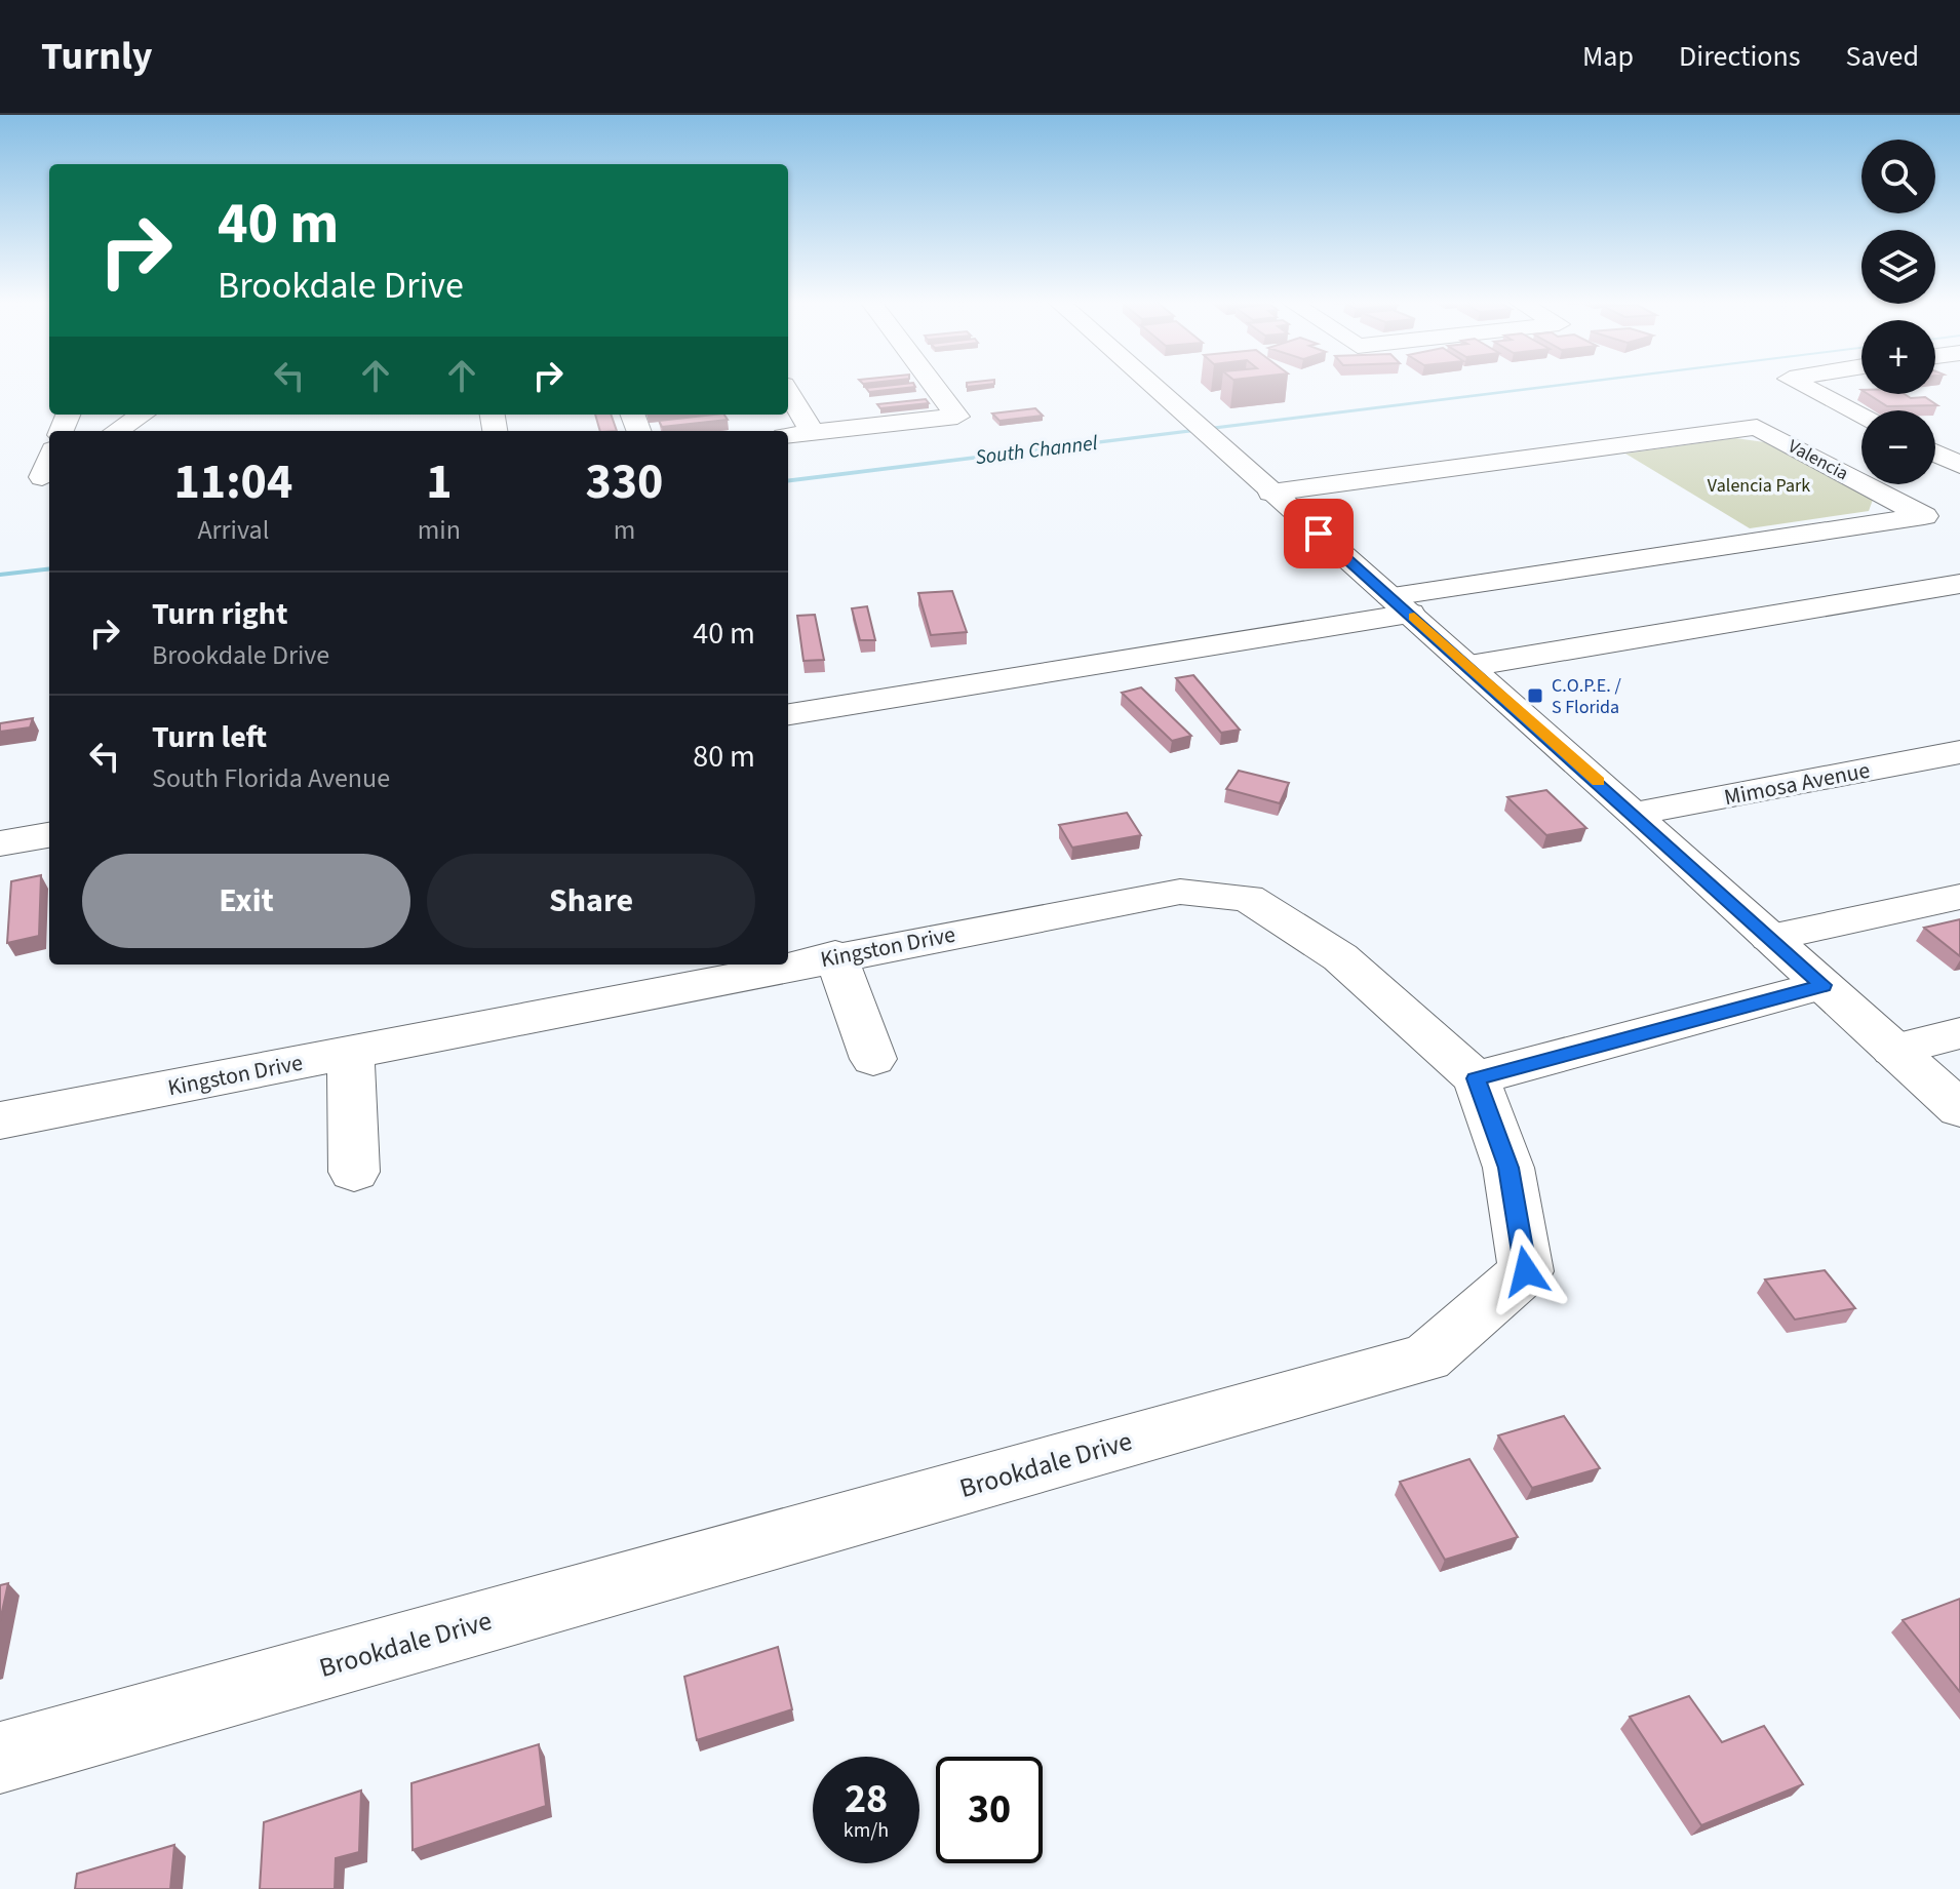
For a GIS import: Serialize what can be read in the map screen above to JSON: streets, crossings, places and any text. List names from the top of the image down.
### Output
{
  "streets": {
    "street": [
      "Valencia",
      "Mimosa Avenue",
      "Kingston Drive",
      "Brookdale Drive"
    ]
  },
  "crossings": [
    ["Kingston Drive", "Brookdale Drive"]
  ],
  "water": ["South Channel"],
  "parks": ["Valencia Park"],
  "places": {
    "transit": ["C.O.P.E. / S Florida"]
  },
  "page": {
    "header": "Turnly",
    "nav": ["Map", "Directions", "Saved"],
    "map_buttons": ["+", "−"],
    "turn": ["40 m", "Brookdale Drive"],
    "eta": [
      "11:04",
      "Arrival",
      "1",
      "min",
      "330",
      "m"
    ],
    "list": [
      {
        "name": "Turn right",
        "note": "Brookdale Drive",
        "value": "40 m"
      },
      {
        "name": "Turn left",
        "note": "South Florida Avenue",
        "value": "80 m"
      }
    ],
    "buttons": ["Exit", "Share"],
    "speed": "28 km/h",
    "limit": "30"
  }
}
